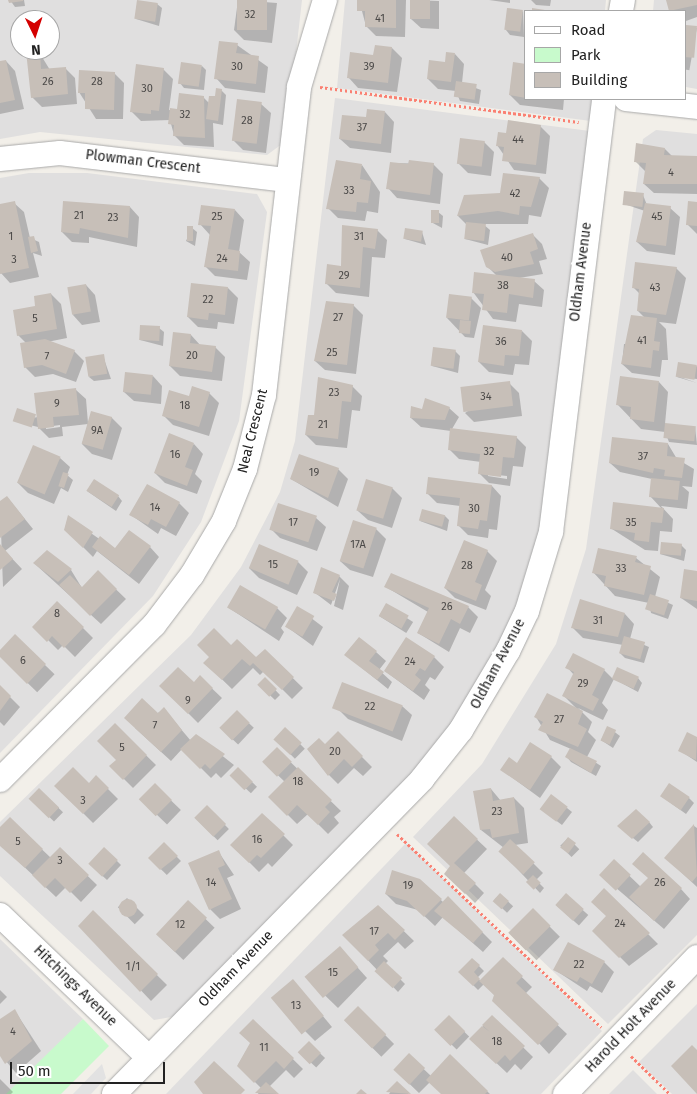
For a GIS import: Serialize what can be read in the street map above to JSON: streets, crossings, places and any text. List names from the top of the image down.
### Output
{
  "streets": {
    "street": [
      "Plowman Crescent",
      "Oldham Avenue",
      "Neal Crescent",
      "Hitchings Avenue",
      "Harold Holt Avenue"
    ]
  },
  "crossings": [
    ["Plowman Crescent", "Neal Crescent"],
    ["Oldham Avenue", "Hitchings Avenue"]
  ],
  "house_numbers": [
    "32",
    "41",
    "30",
    "39",
    "26",
    "28",
    "30",
    "32",
    "28",
    "37",
    "44",
    "4",
    "33",
    "42",
    "21",
    "25",
    "45",
    "23",
    "1",
    "31",
    "40",
    "24",
    "3",
    "29",
    "38",
    "43",
    "22",
    "27",
    "5",
    "41",
    "36",
    "25",
    "20",
    "7",
    "23",
    "34",
    "9",
    "18",
    "21",
    "9A",
    "32",
    "16",
    "37",
    "19",
    "14",
    "30",
    "17",
    "35",
    "17A",
    "15",
    "28",
    "33",
    "26",
    "8",
    "31",
    "6",
    "24",
    "29",
    "9",
    "22",
    "27",
    "7",
    "5",
    "20",
    "18",
    "3",
    "23",
    "16",
    "5",
    "3",
    "14",
    "26",
    "19",
    "24",
    "12",
    "17",
    "22",
    "1/1",
    "15",
    "13",
    "4",
    "18",
    "11"
  ],
  "legend": ["Road", "Park", "Building"],
  "scale_bar": "50 m",
  "north": "bottom"
}
